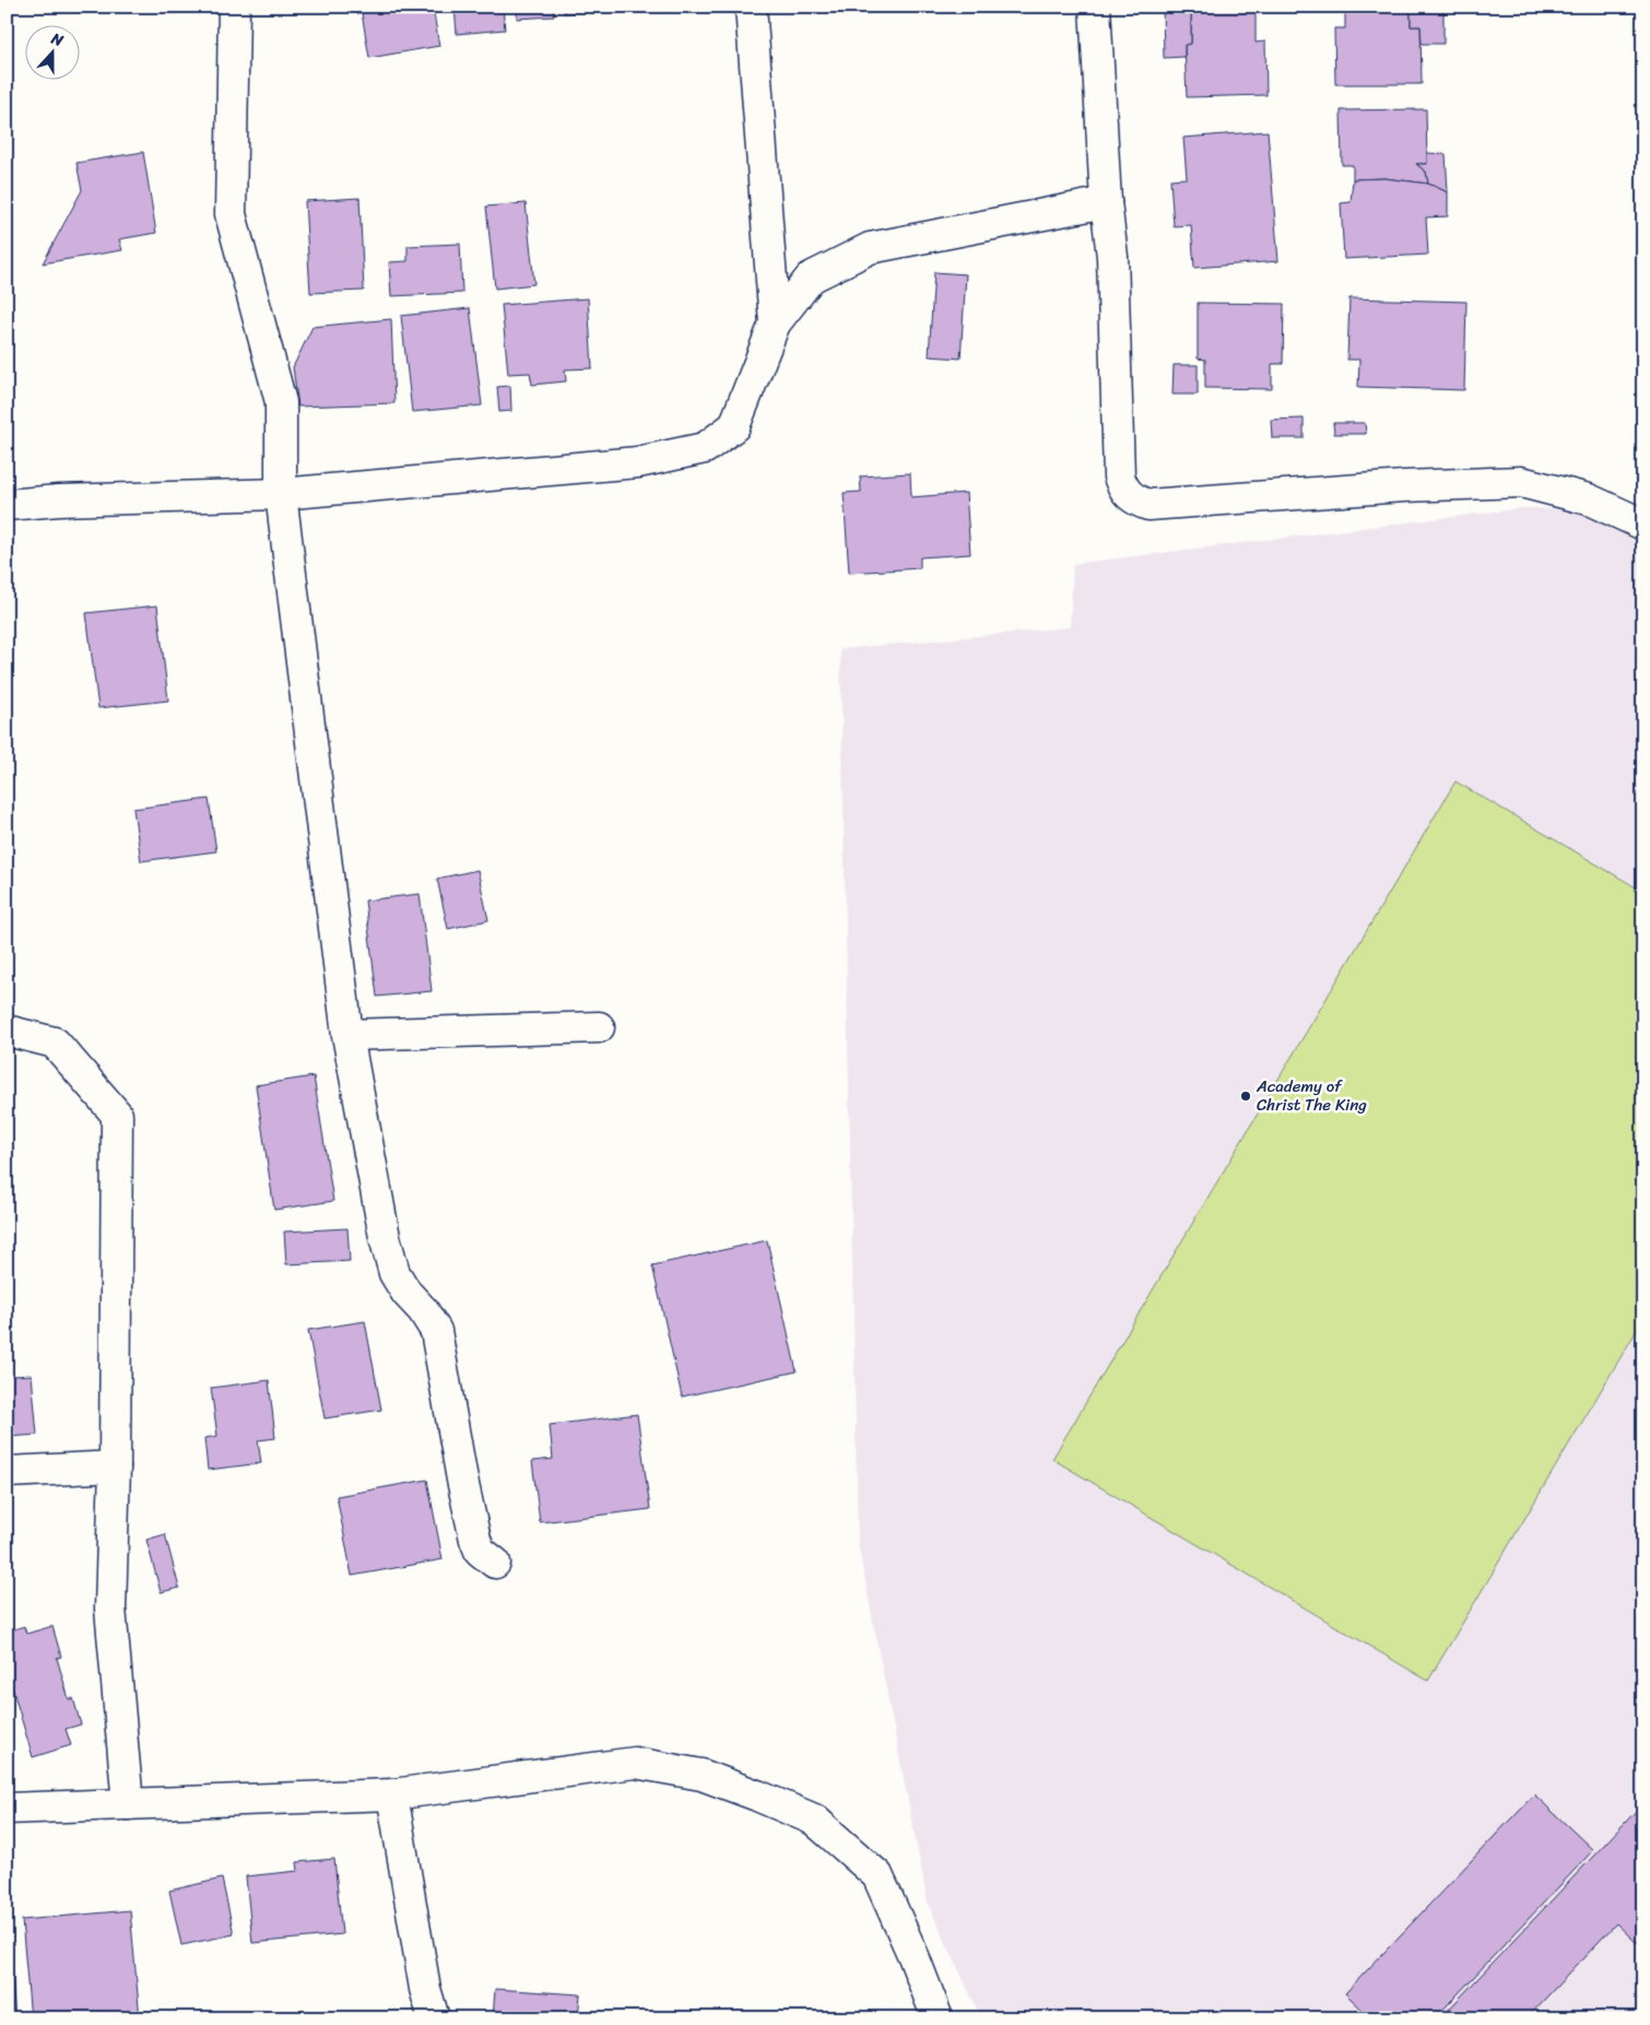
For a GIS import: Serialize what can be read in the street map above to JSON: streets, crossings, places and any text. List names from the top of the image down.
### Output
{
  "places": ["Academy of Christ The King"],
  "north": "top"
}
